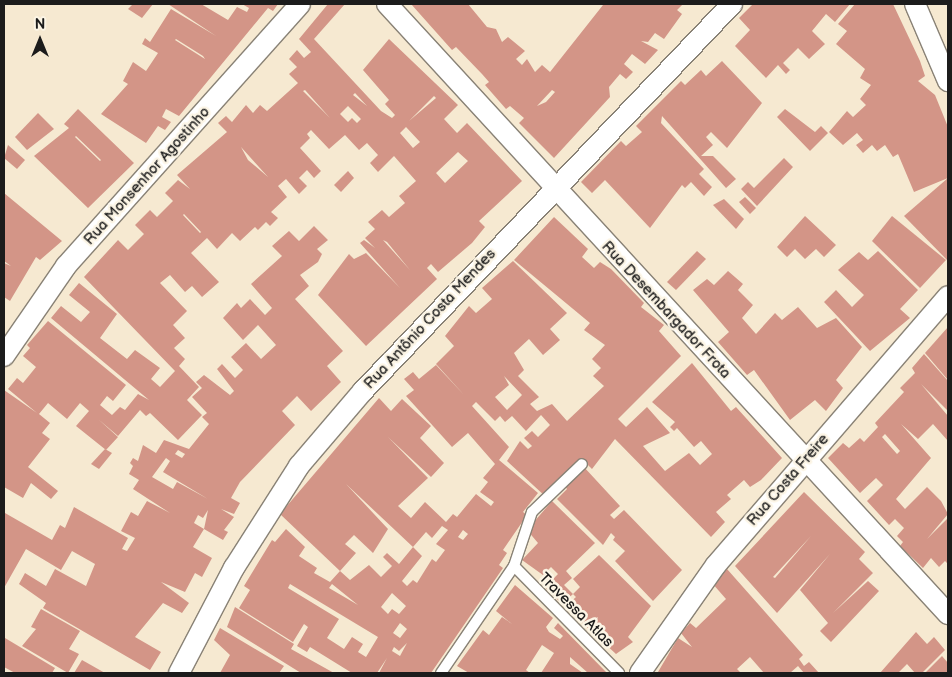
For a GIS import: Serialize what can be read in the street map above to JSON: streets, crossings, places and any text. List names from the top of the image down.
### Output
{
  "streets": {
    "street": [
      "Rua Monsenhor Agostinho",
      "Rua Desembargador Frota",
      "Rua Antônio Costa Mendes",
      "Rua Costa Freire"
    ],
    "lane": ["Travessa Atlas"]
  },
  "crossings": [
    ["Rua Desembargador Frota", "Rua Antônio Costa Mendes"],
    ["Rua Desembargador Frota", "Rua Costa Freire"]
  ],
  "north": "top"
}
